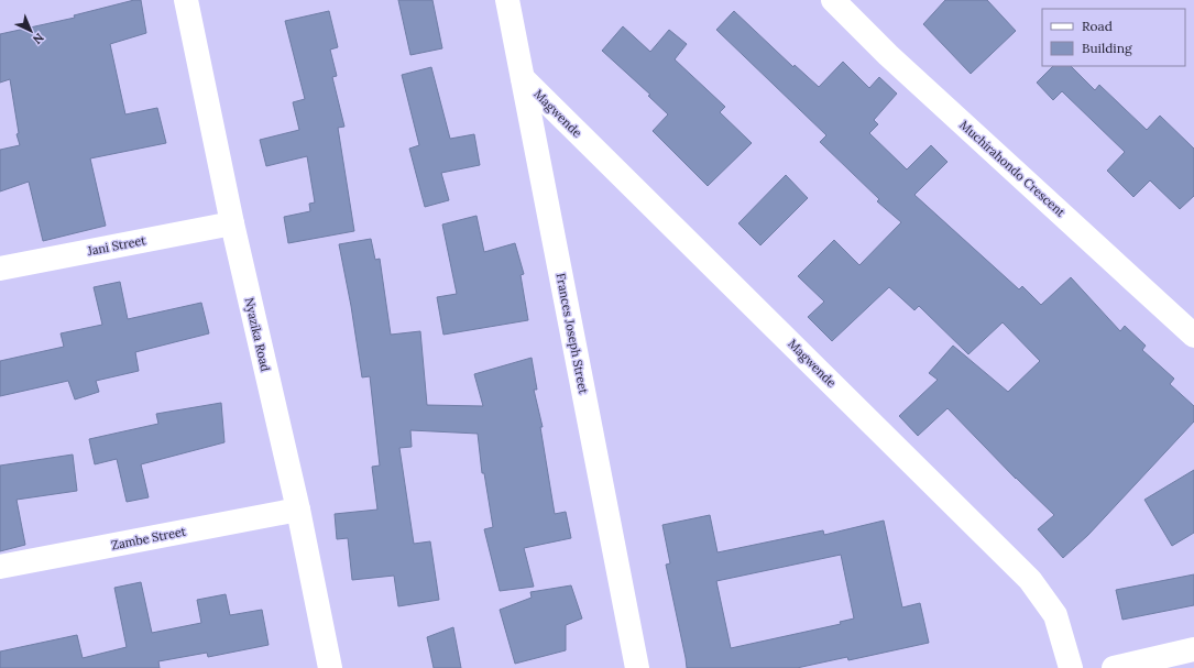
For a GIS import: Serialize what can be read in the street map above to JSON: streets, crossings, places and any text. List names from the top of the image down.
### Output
{
  "streets": {
    "street": [
      "Magwende",
      "Muchirahondo Crescent",
      "Jani Street",
      "Frances Joseph Street",
      "Nyazika Road",
      "Zambe Street"
    ]
  },
  "crossings": [
    ["Magwende", "Frances Joseph Street"],
    ["Jani Street", "Nyazika Road"],
    ["Nyazika Road", "Zambe Street"]
  ],
  "legend": ["Road", "Building"],
  "north": "bottom right"
}
